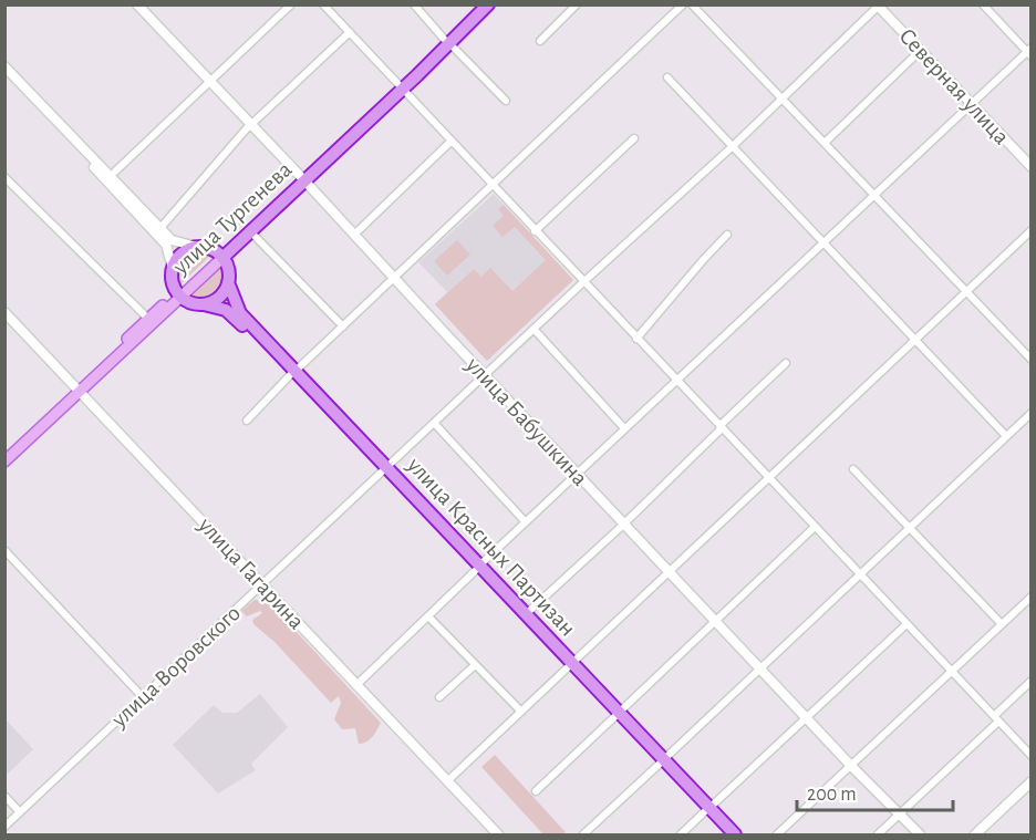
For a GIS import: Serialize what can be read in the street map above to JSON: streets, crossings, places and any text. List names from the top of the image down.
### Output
{
  "streets": {
    "highway": ["улица Тургенева", "улица Красных Партизан"],
    "street": [
      "Северная улица",
      "улица Бабушкина",
      "улица Гагарина",
      "улица Воровского"
    ]
  },
  "crossings": [
    ["Северная улица", "улица Воровского"],
    ["улица Тургенева", "улица Бабушкина"],
    ["улица Тургенева", "улица Красных Партизан"],
    ["улица Тургенева", "улица Гагарина"],
    ["улица Бабушкина", "улица Воровского"],
    ["улица Красных Партизан", "улица Воровского"],
    ["улица Гагарина", "улица Воровского"]
  ],
  "scale_bar": "200 m"
}
